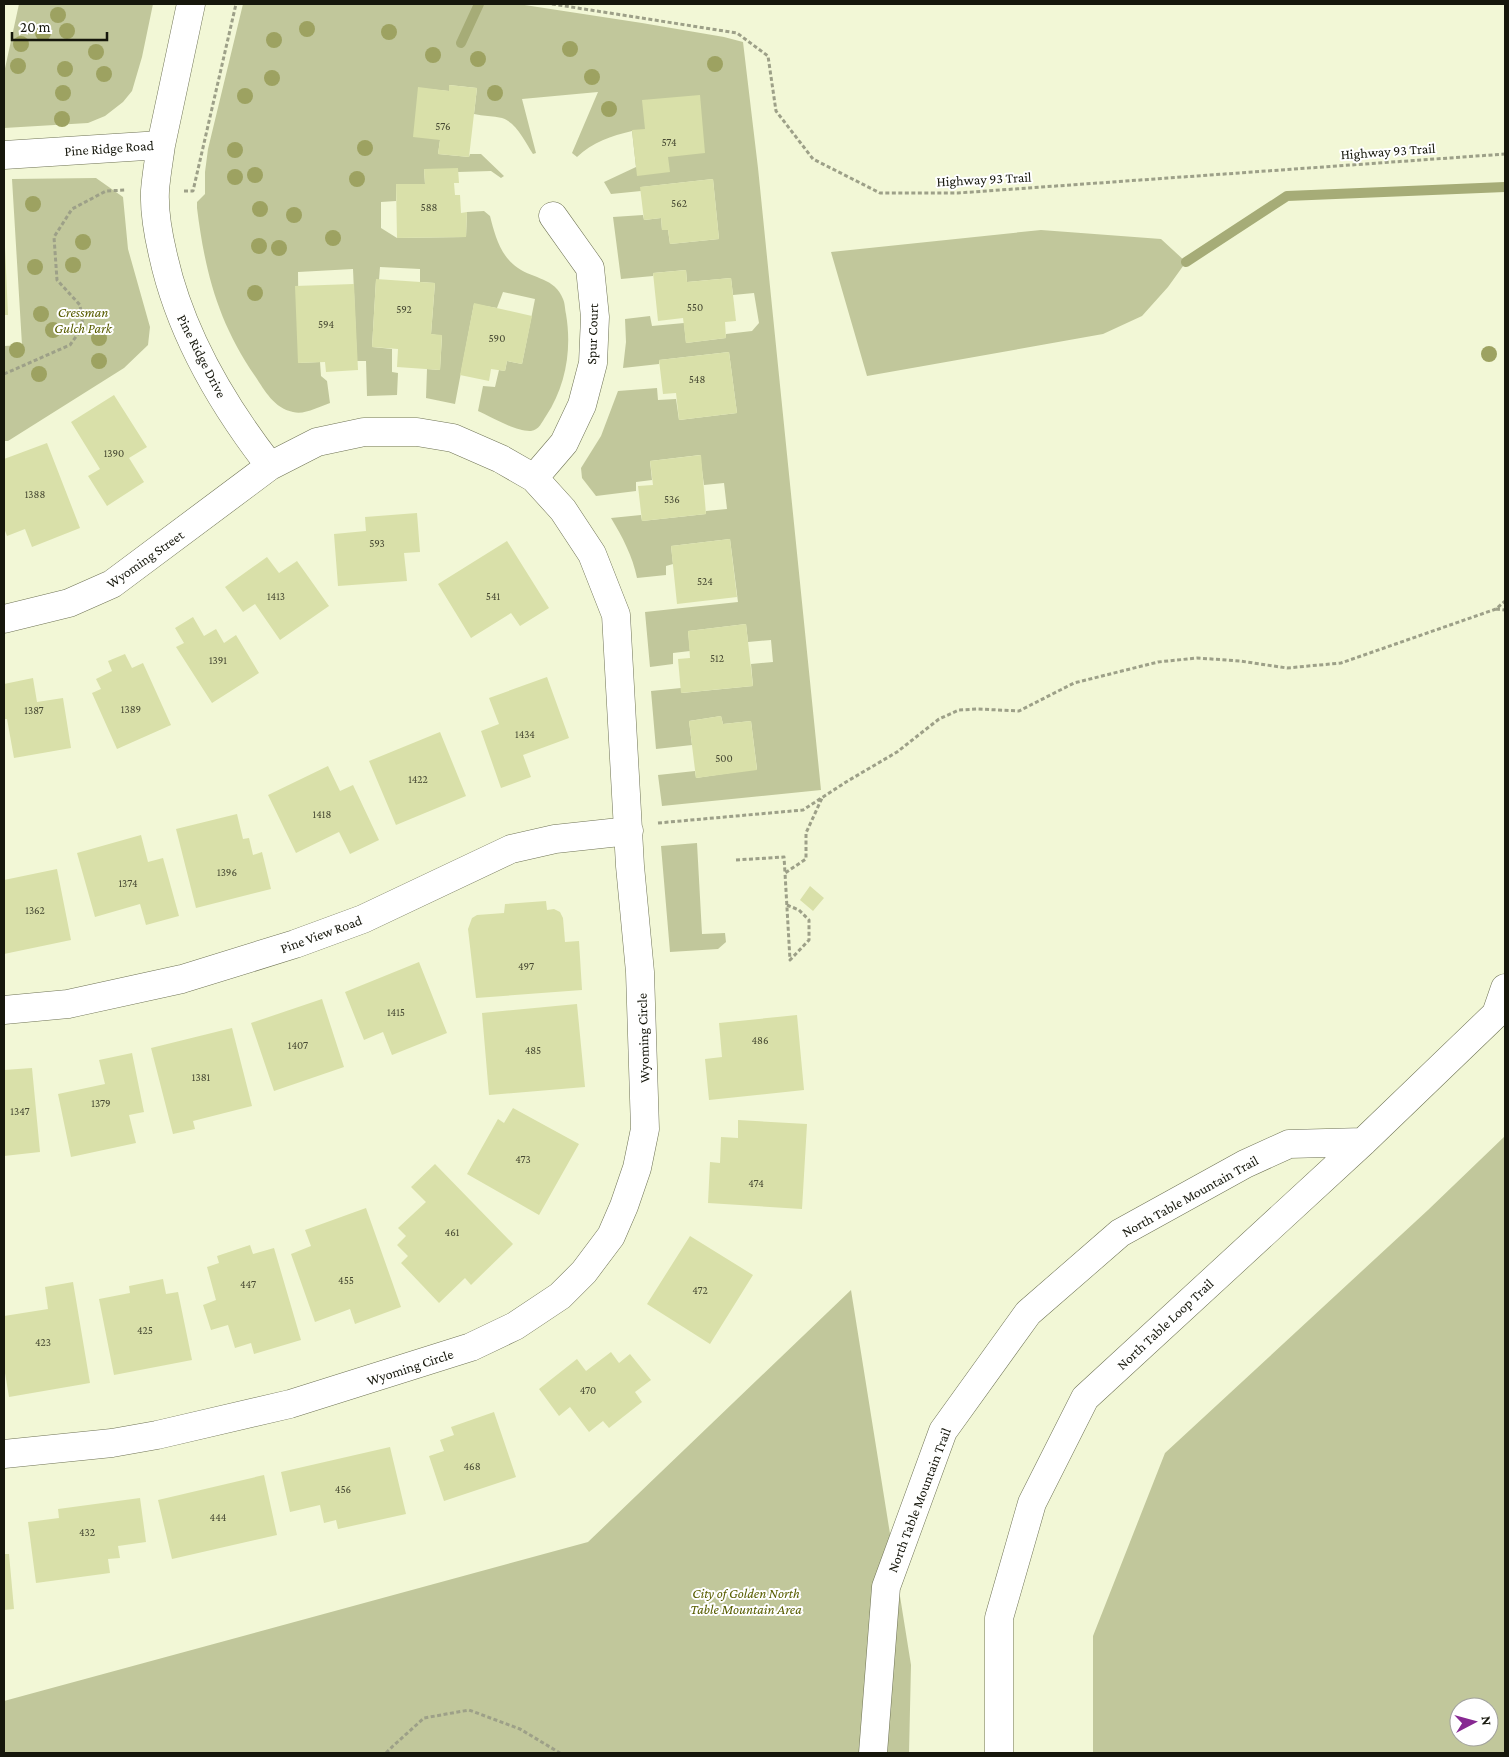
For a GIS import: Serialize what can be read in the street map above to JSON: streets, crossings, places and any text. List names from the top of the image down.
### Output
{
  "streets": {
    "street": [
      "Pine Ridge Road",
      "Spur Court",
      "Pine Ridge Drive",
      "Wyoming Street",
      "Pine View Road",
      "Wyoming Circle",
      "North Table Mountain Trail",
      "North Table Loop Trail"
    ],
    "path": ["Highway 93 Trail"]
  },
  "crossings": [
    ["Pine Ridge Road", "Pine Ridge Drive"],
    ["Spur Court", "Wyoming Circle"],
    ["Pine Ridge Drive", "Wyoming Street"],
    ["Pine Ridge Drive", "Wyoming Circle"],
    ["Wyoming Street", "Wyoming Circle"],
    ["Pine View Road", "Wyoming Circle"],
    ["North Table Mountain Trail", "North Table Loop Trail"]
  ],
  "parks": ["Cressman Gulch Park", "City of Golden North Table Mountain Area"],
  "house_numbers": [
    "576",
    "574",
    "562",
    "588",
    "550",
    "592",
    "594",
    "590",
    "548",
    "1390",
    "1388",
    "536",
    "593",
    "524",
    "1413",
    "541",
    "512",
    "1391",
    "1389",
    "1387",
    "1434",
    "500",
    "1422",
    "1418",
    "1396",
    "1374",
    "1362",
    "497",
    "1415",
    "486",
    "1407",
    "485",
    "1381",
    "1379",
    "1347",
    "473",
    "474",
    "461",
    "455",
    "447",
    "472",
    "425",
    "423",
    "470",
    "468",
    "456",
    "444",
    "432"
  ],
  "scale_bar": "20 m",
  "north": "right"
}
